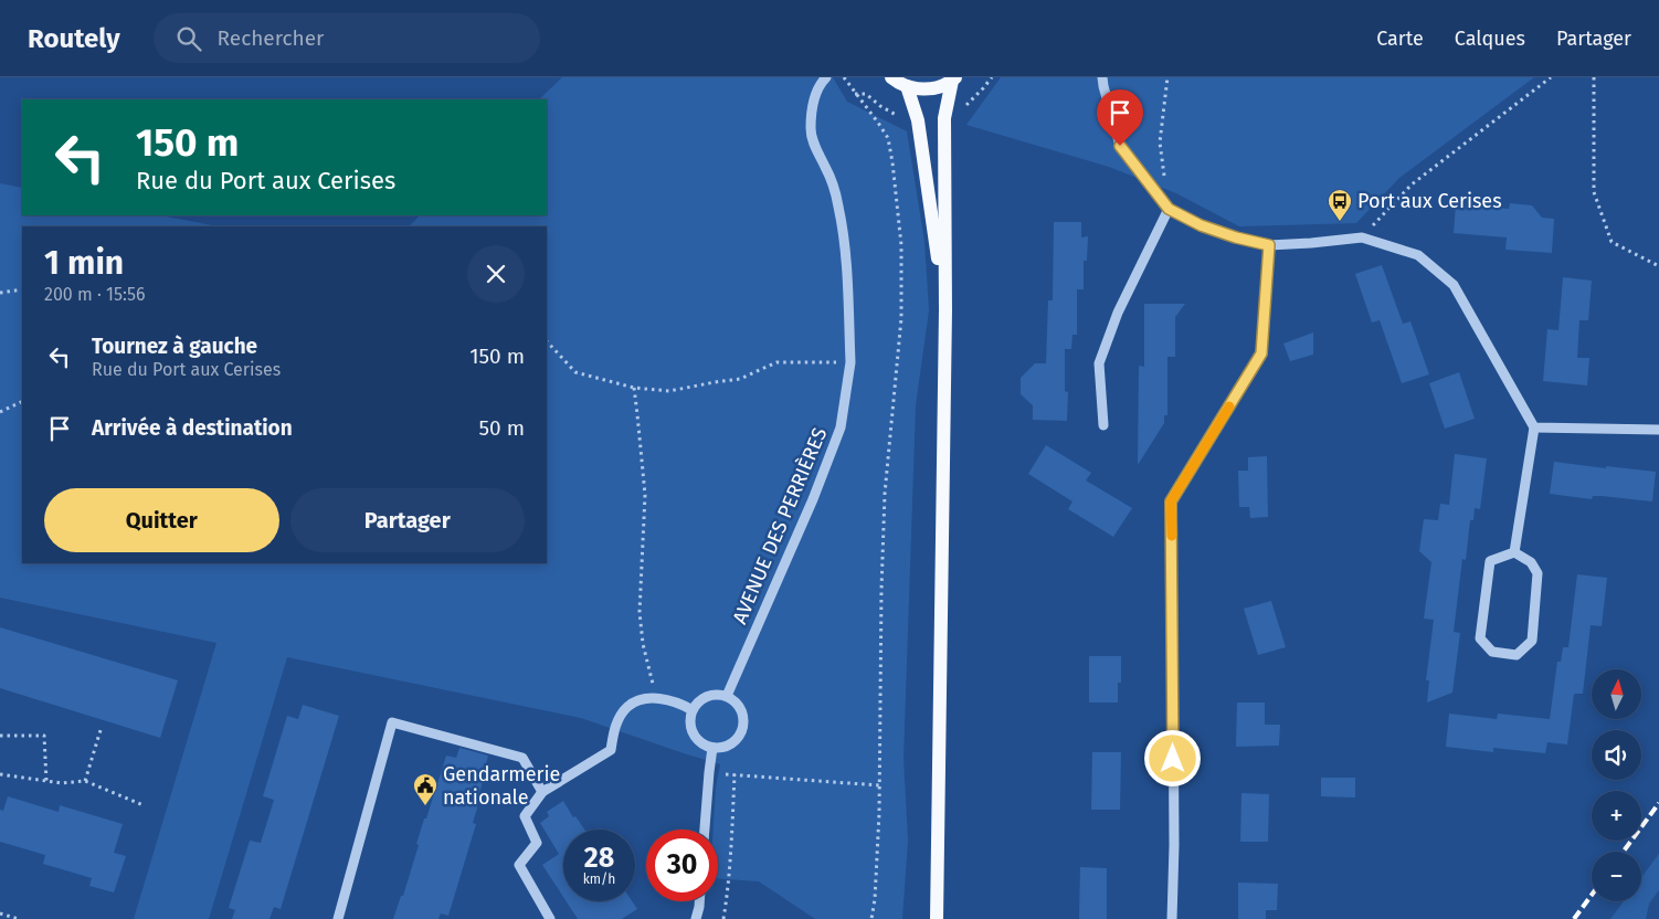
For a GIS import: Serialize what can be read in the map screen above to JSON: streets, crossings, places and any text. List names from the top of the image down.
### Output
{
  "streets": {
    "street": ["AVENUE DES PERRIÈRES"]
  },
  "places": {
    "bus stop": ["Port aux Cerises"],
    "public building": ["Gendarmerie nationale"]
  },
  "north": "top",
  "page": {
    "header": "Routely",
    "search": "Rechercher",
    "nav": ["Carte", "Calques", "Partager"],
    "turn": ["150 m", "Rue du Port aux Cerises"],
    "heading": ["1 min", "200 m · 15:56"],
    "list": [
      {
        "name": "Tournez à gauche",
        "note": "Rue du Port aux Cerises",
        "value": "150 m"
      },
      {
        "name": "Arrivée à destination",
        "value": "50 m"
      }
    ],
    "buttons": ["Quitter", "Partager"],
    "map_buttons": ["+", "−"],
    "speed": "28 km/h",
    "limit": "30"
  }
}
